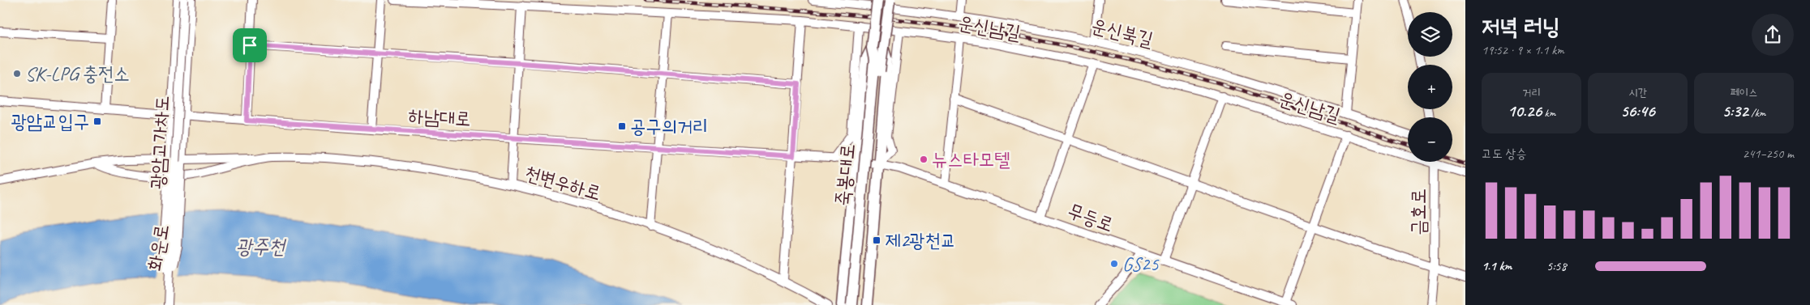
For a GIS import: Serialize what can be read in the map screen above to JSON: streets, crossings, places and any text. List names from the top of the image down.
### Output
{
  "streets": {
    "main road": ["죽봉대로"],
    "street": [
      "운신남길",
      "운신북길",
      "하남대로",
      "광암고가차도",
      "천변우하로",
      "금호로",
      "무등로",
      "화운로"
    ]
  },
  "crossings": [
    ["운신남길", "죽봉대로"],
    ["운신남길", "금호로"],
    ["하남대로", "죽봉대로"],
    ["하남대로", "무등로"],
    ["하남대로", "화운로"],
    ["광암고가차도", "화운로"],
    ["천변우하로", "화운로"]
  ],
  "water": ["광주천"],
  "places": {
    "other": ["SK-LPG 충전소", "뉴스타모텔", "GS25"],
    "transit": ["광암교입구", "공구의거리", "제2광천교"]
  },
  "page": {
    "heading": ["저녁 러닝", "19:52 · 9 × 1.1 km"],
    "map_buttons": ["+", "−"],
    "stats": [
      ["거리", "10.26 km"],
      ["시간", "56:46"],
      ["페이스", "5:32 /km"]
    ],
    "chart": ["고도 상승", "241–250 m"],
    "list": [
      {
        "name": "1.1 km",
        "note": "5:58"
      }
    ]
  }
}
